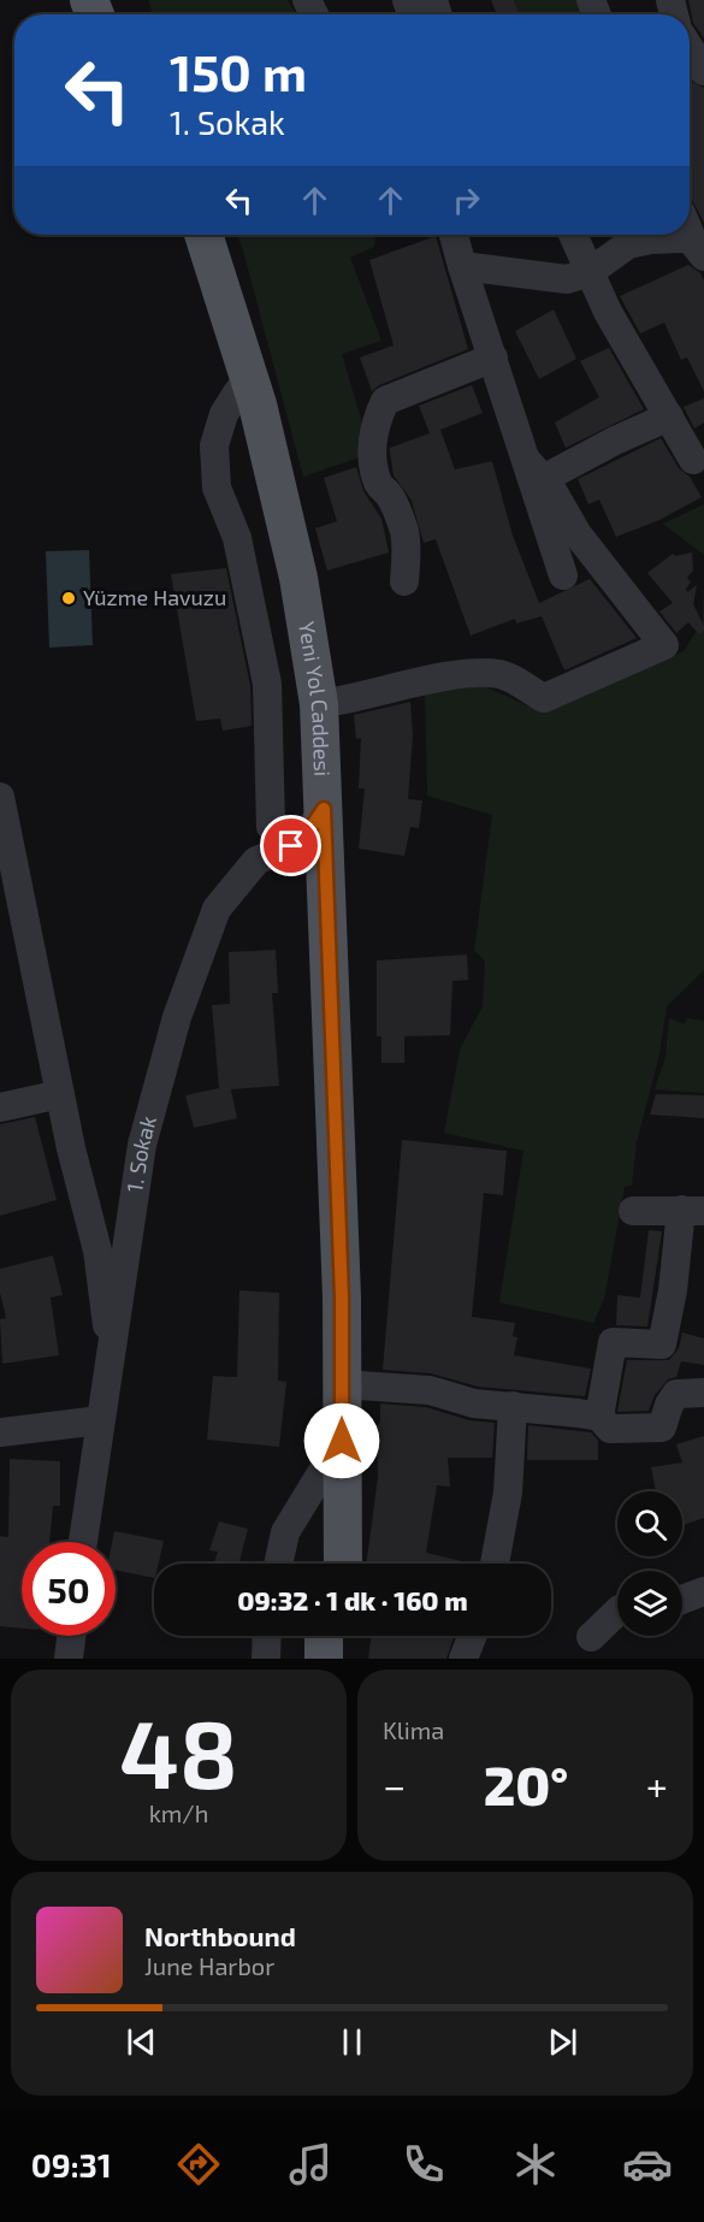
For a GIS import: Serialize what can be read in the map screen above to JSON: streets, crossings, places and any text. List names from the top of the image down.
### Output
{
  "streets": {
    "main road": ["Yeni Yol Caddesi"],
    "street": ["1. Sokak"]
  },
  "crossings": [
    ["Yeni Yol Caddesi", "1. Sokak"]
  ],
  "places": ["Yüzme Havuzu"],
  "page": {
    "turn": ["150 m", "1. Sokak"],
    "limit": "50",
    "trip": "09:32 · 1 dk · 160 m",
    "tile": [
      ["48", "km/h"],
      "Klima"
    ],
    "heat": ["−", "20°", "+"],
    "song": ["Northbound", "June Harbor"],
    "tabs": "09:31"
  }
}
